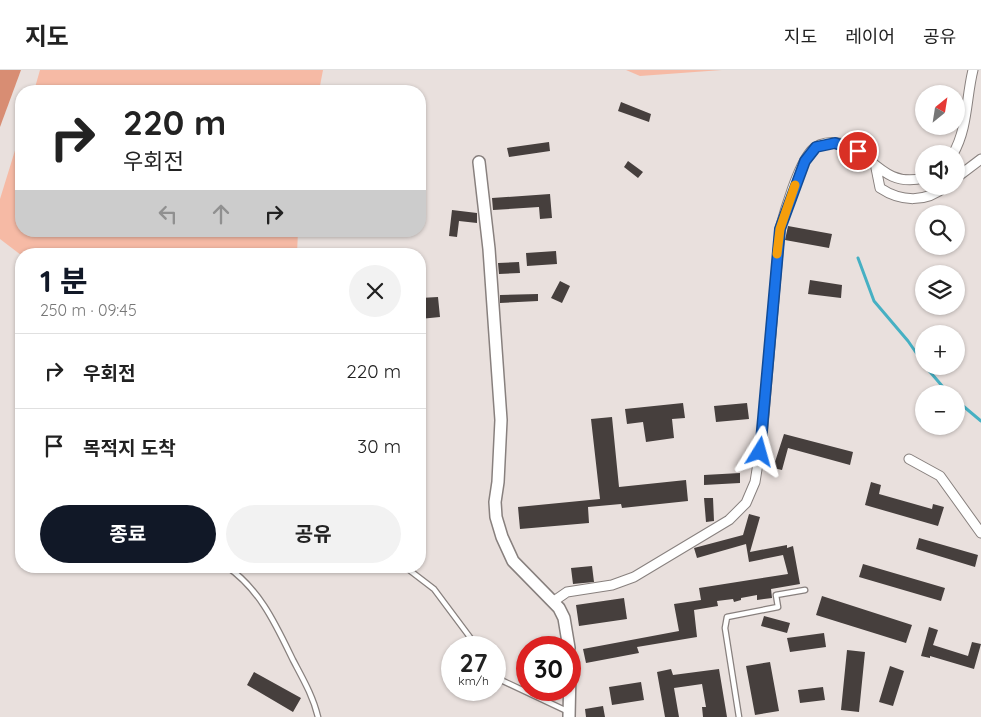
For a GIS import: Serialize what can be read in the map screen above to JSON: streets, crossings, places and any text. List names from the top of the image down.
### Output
{
  "north": "top right",
  "page": {
    "header": "지도",
    "nav": ["지도", "레이어", "공유"],
    "map_buttons": ["+", "−"],
    "turn": ["220 m", "우회전"],
    "heading": ["1 분", "250 m · 09:45"],
    "list": [
      {
        "name": "우회전",
        "value": "220 m"
      },
      {
        "name": "목적지 도착",
        "value": "30 m"
      }
    ],
    "buttons": ["종료", "공유"],
    "speed": "27 km/h",
    "limit": "30"
  }
}
